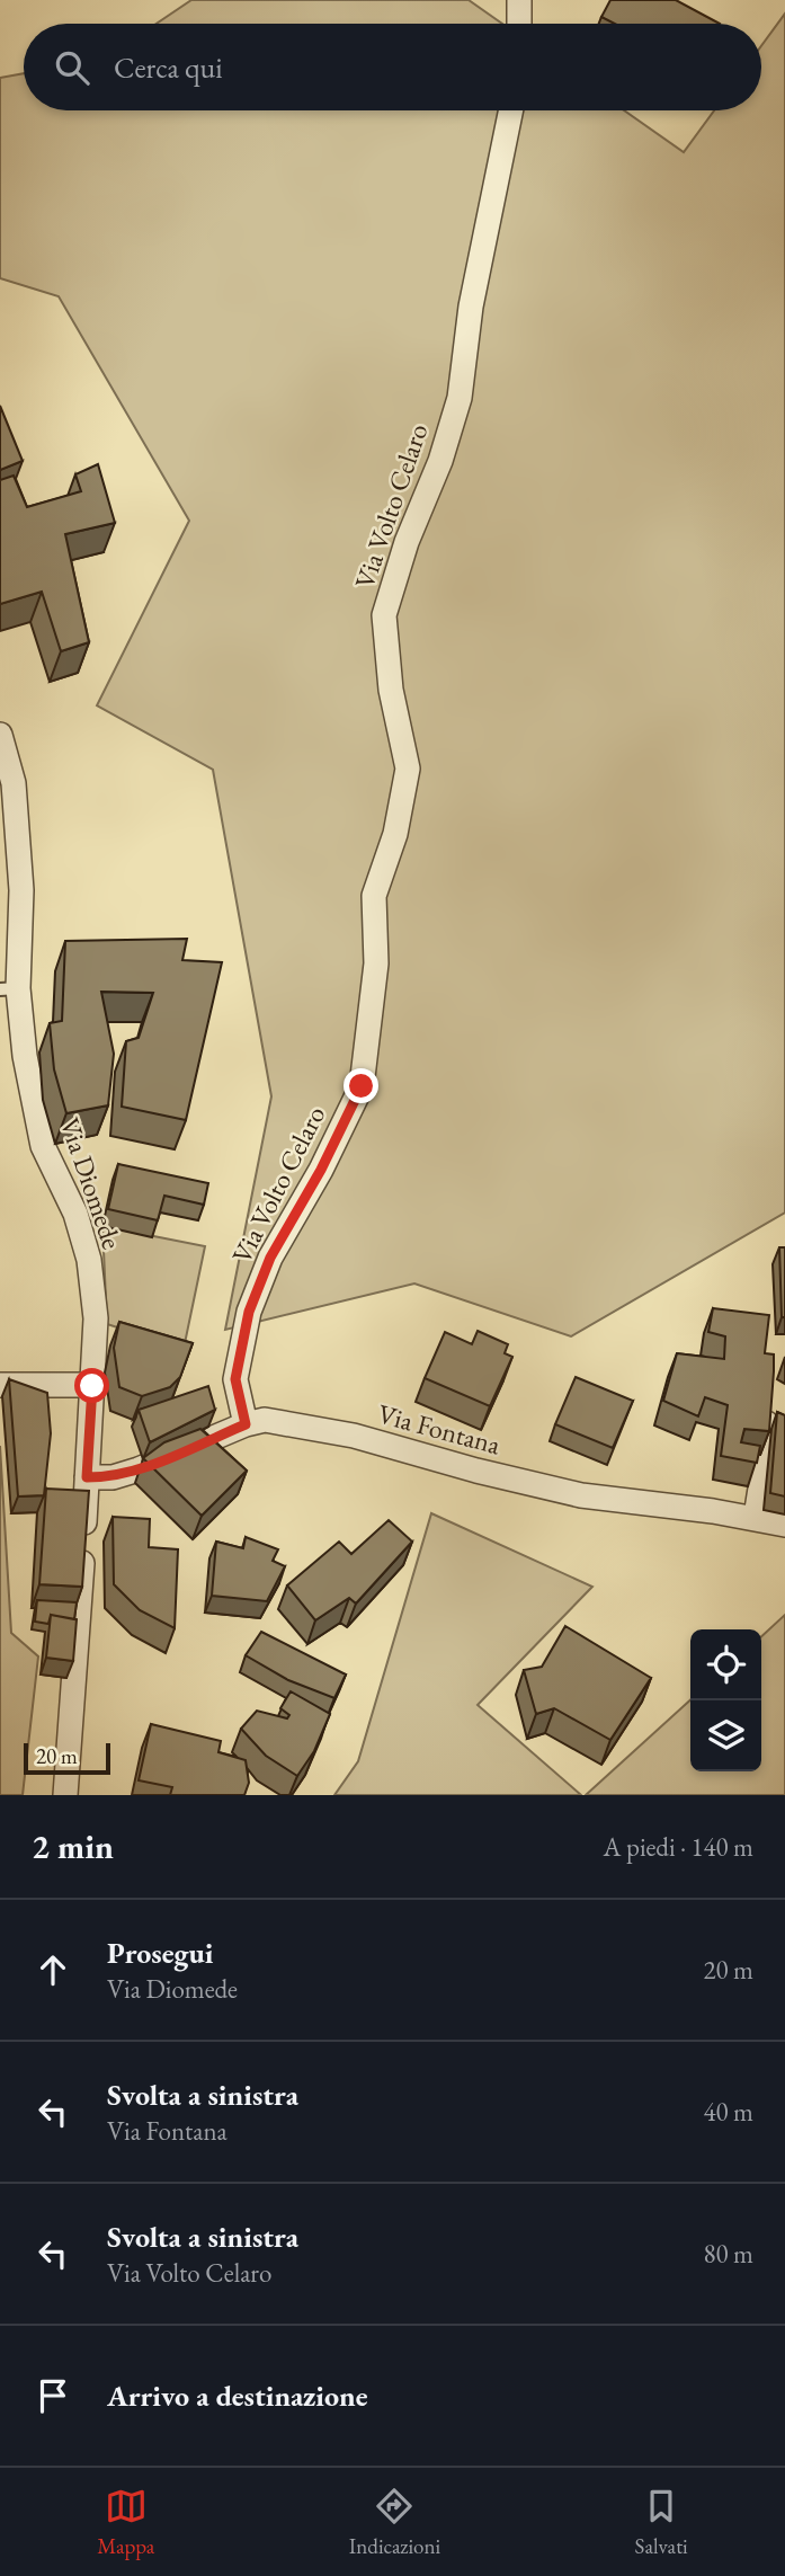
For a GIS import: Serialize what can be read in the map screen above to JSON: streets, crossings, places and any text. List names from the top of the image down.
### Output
{
  "streets": {
    "street": ["Via Volto Celaro", "Via Diomede", "Via Fontana"]
  },
  "crossings": [
    ["Via Volto Celaro", "Via Fontana"],
    ["Via Diomede", "Via Fontana"]
  ],
  "scale_bar": "20 m",
  "page": {
    "search": "Cerca qui",
    "scale": "20 m",
    "heading": ["2 min", "A piedi · 140 m"],
    "list": [
      ["Prosegui", "Via Diomede", "20 m"],
      ["Svolta a sinistra", "Via Fontana", "40 m"],
      ["Svolta a sinistra", "Via Volto Celaro", "80 m"],
      "Arrivo a destinazione"
    ],
    "nav": ["Mappa", "Indicazioni", "Salvati"]
  }
}
